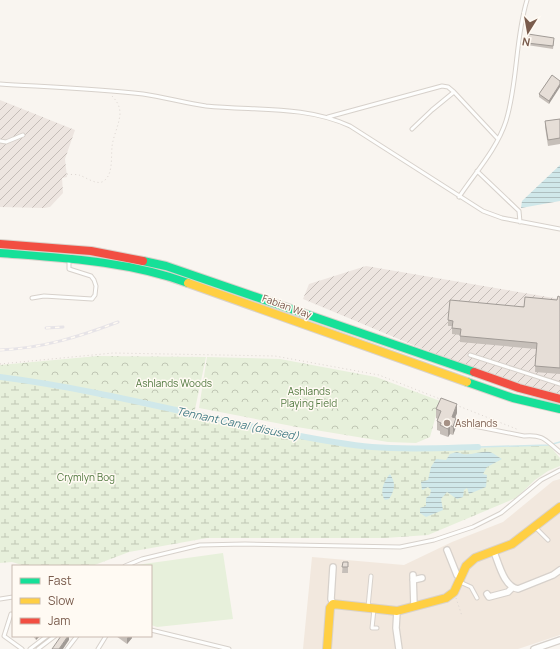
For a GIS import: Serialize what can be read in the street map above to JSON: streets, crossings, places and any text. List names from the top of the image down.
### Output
{
  "streets": {
    "main road": ["Fabian Way"]
  },
  "water": ["Tennant Canal (disused)"],
  "parks": ["Ashlands Woods", "Ashlands Playing Field", "Crymlyn Bog"],
  "places": ["Ashlands"],
  "legend": ["Fast", "Slow", "Jam"],
  "north": "bottom"
}
